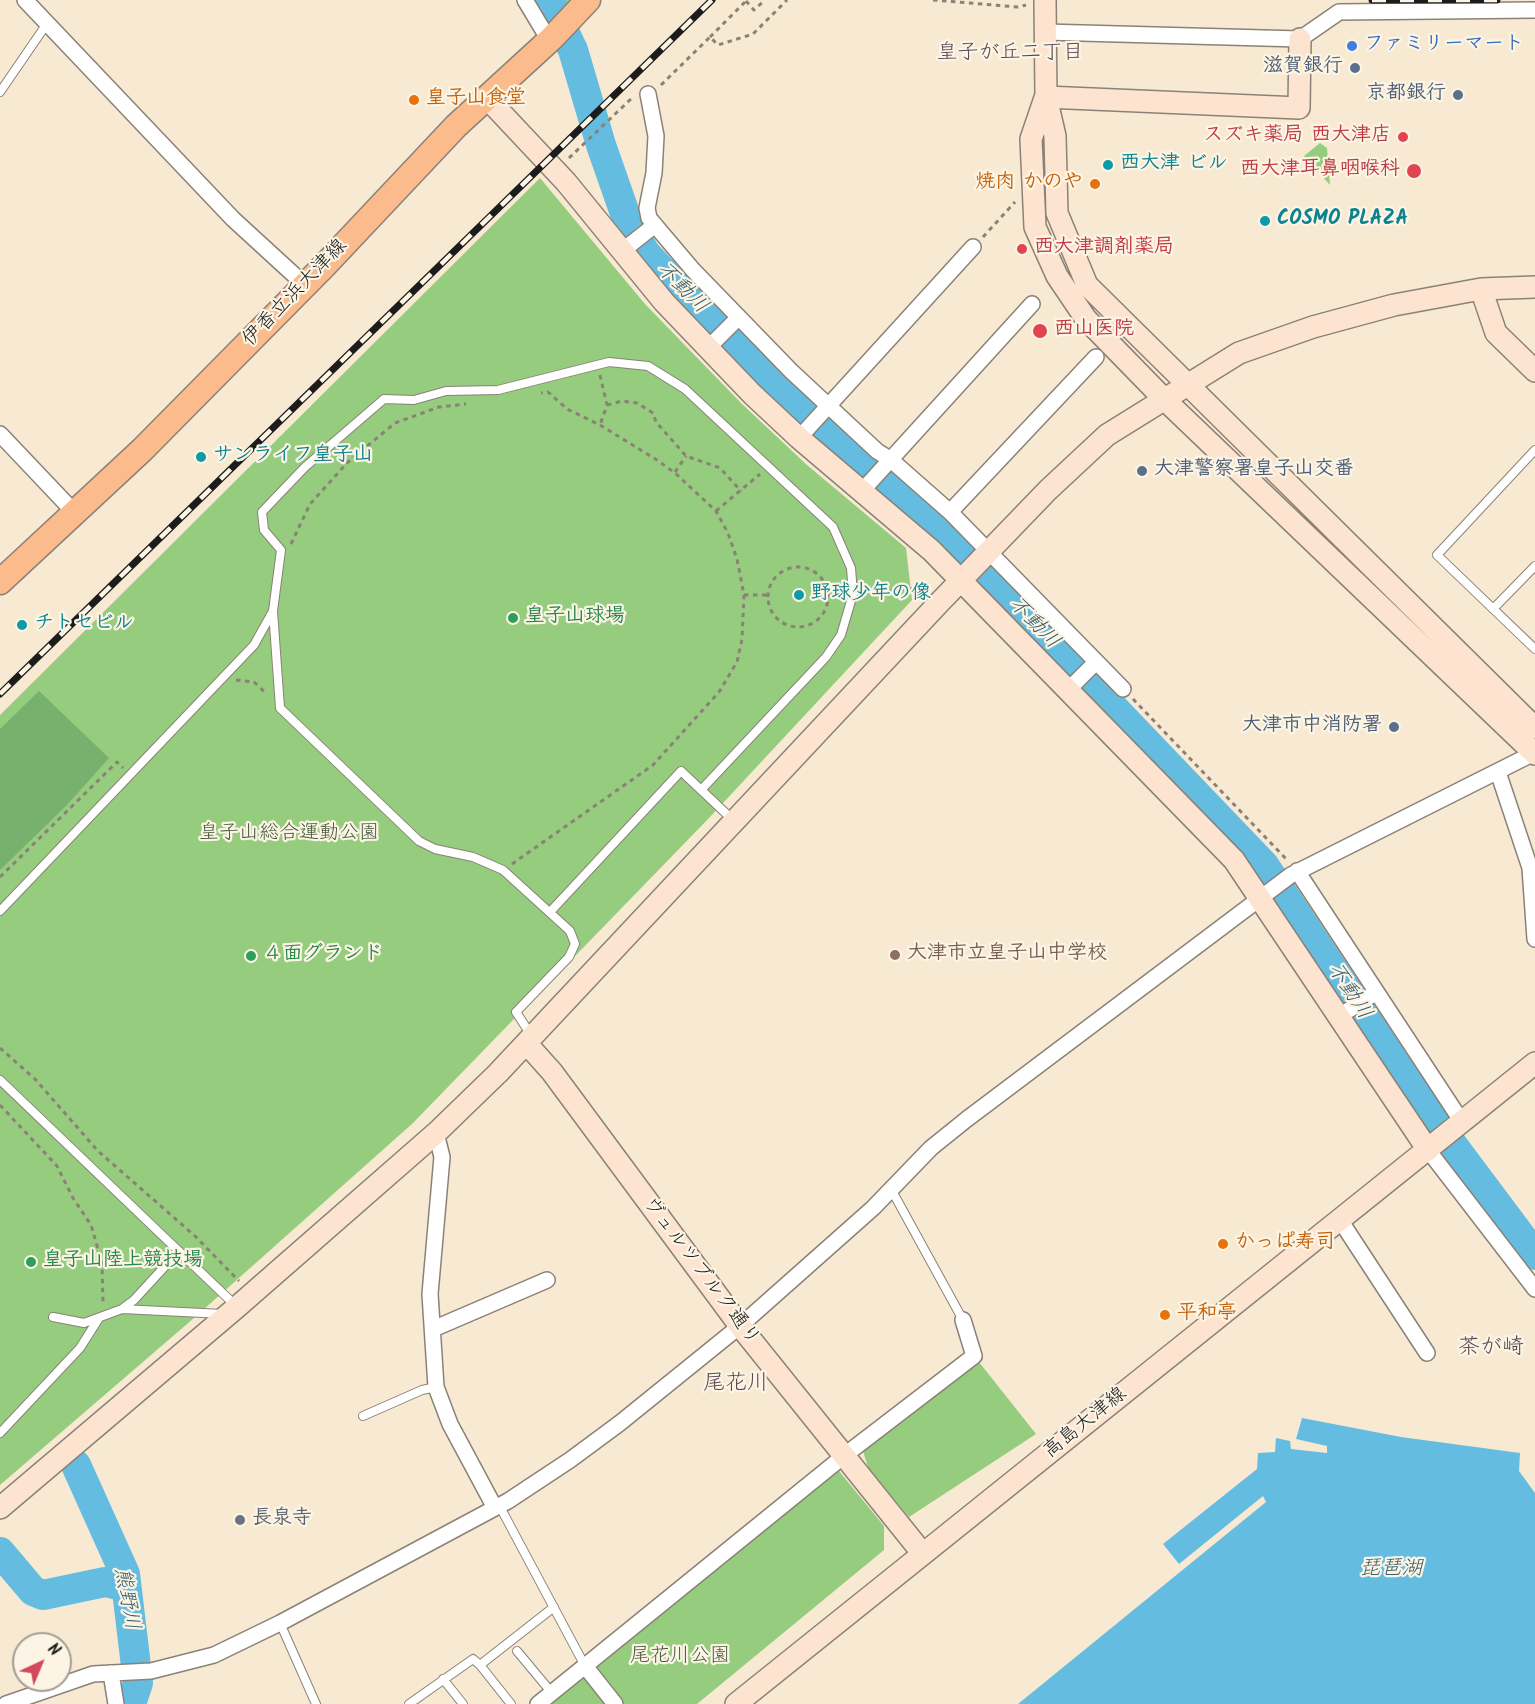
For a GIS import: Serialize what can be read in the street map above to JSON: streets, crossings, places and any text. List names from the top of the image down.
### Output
{
  "streets": {
    "main road": ["伊香立浜大津線"],
    "street": ["ヴュルツブルク通り", "高島大津線"]
  },
  "crossings": [
    ["ヴュルツブルク通り", "高島大津線"]
  ],
  "districts": ["皇子が丘二丁目", "茶が崎", "尾花川"],
  "water": ["不動川", "琵琶湖", "熊野川"],
  "parks": ["皇子山総合運動公園", "尾花川公園"],
  "places": [
    "ファミリーマート",
    "滋賀銀行",
    "京都銀行",
    "皇子山食堂",
    "スズキ薬局 西大津店",
    "西大津 ビル",
    "西大津耳鼻咽喉科",
    "焼肉 かのや",
    "COSMO PLAZA",
    "西大津調剤薬局",
    "西山医院",
    "サンライフ皇子山",
    "大津警察署皇子山交番",
    "野球少年の像",
    "皇子山球場",
    "チトセビル",
    "大津市中消防署",
    "大津市立皇子山中学校",
    "４面グランド",
    "かっぱ寿司",
    "皇子山陸上競技場",
    "平和亭",
    "長泉寺"
  ],
  "north": "top right"
}
